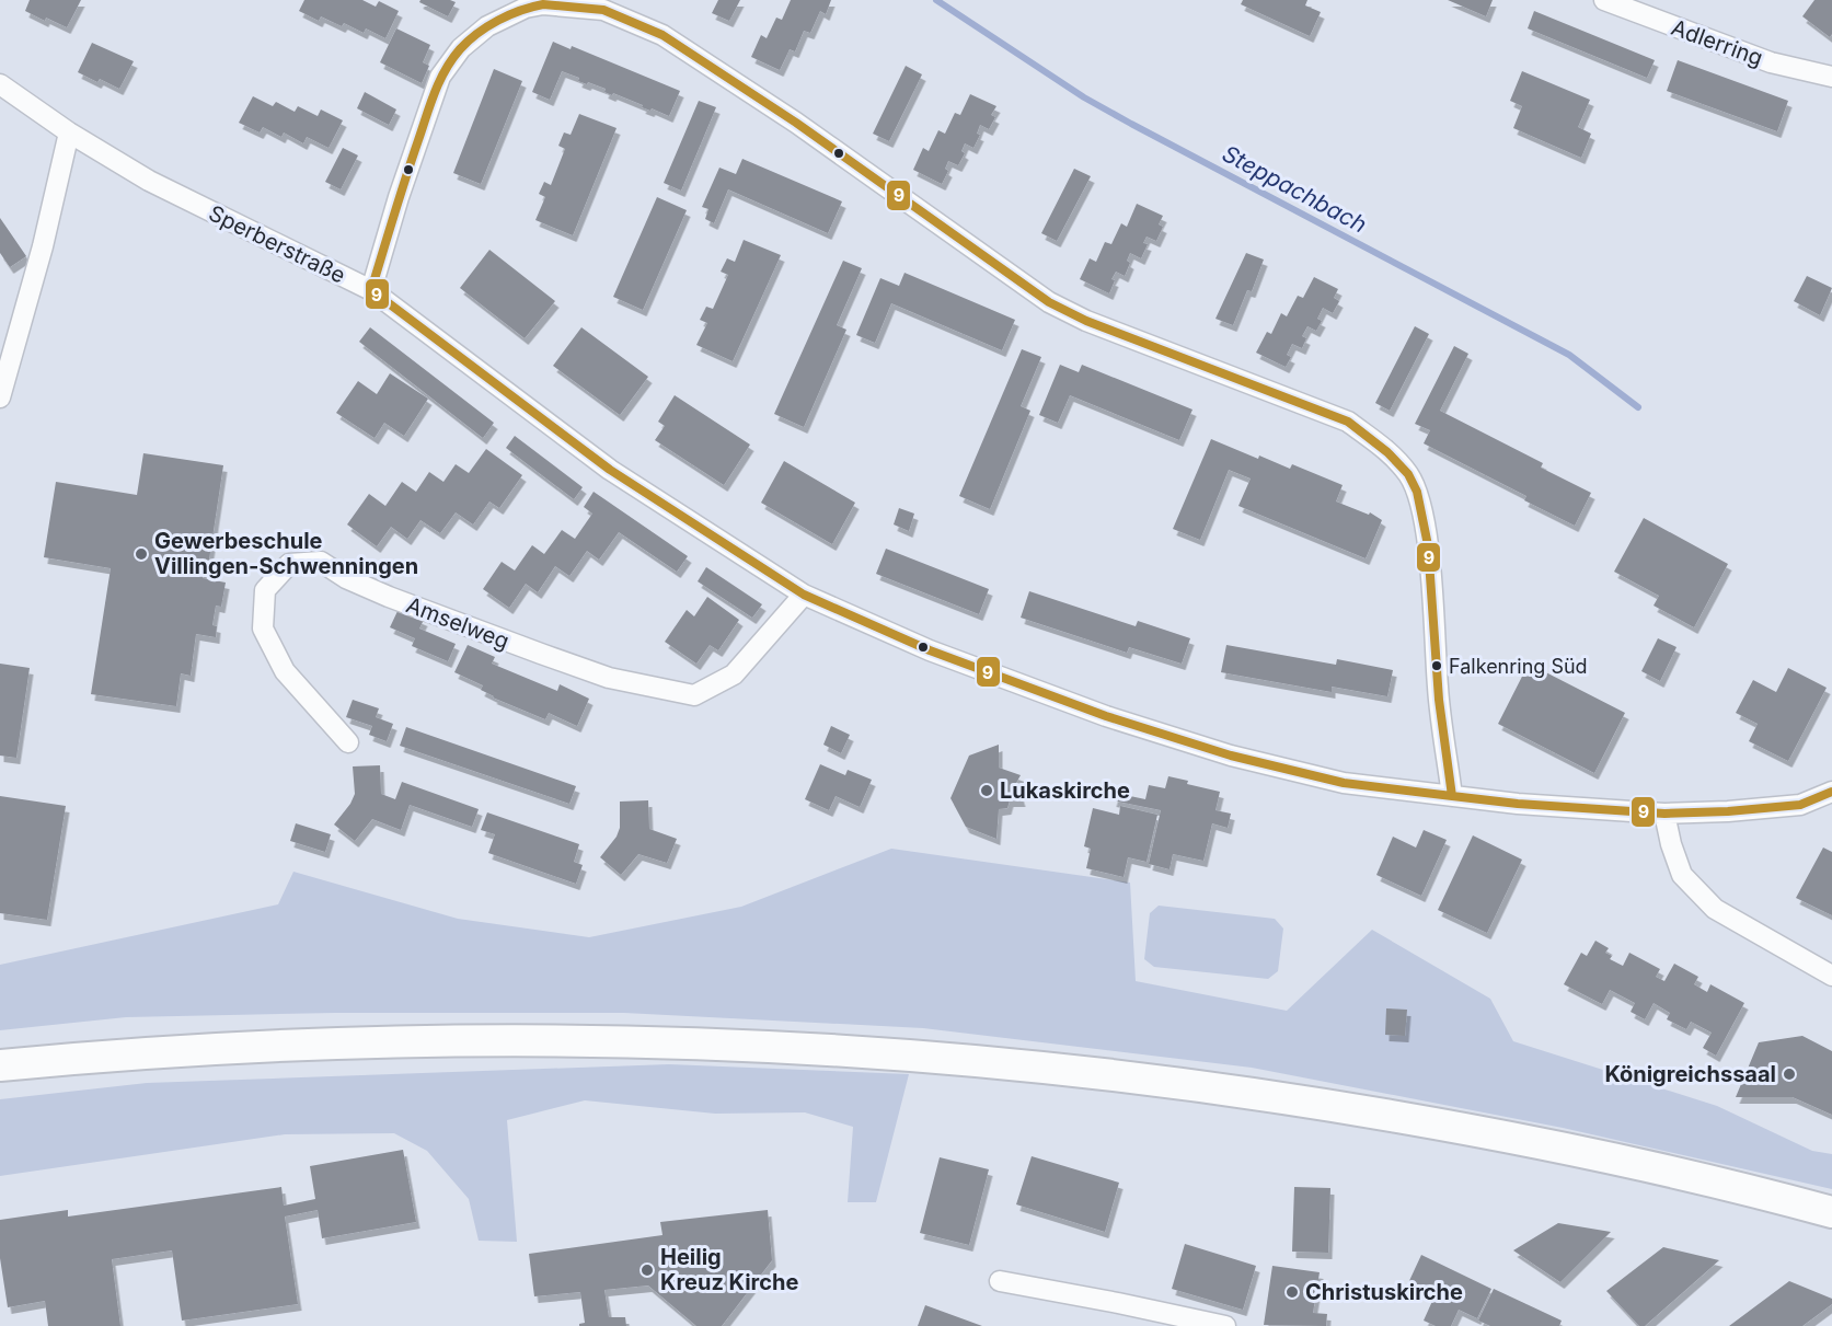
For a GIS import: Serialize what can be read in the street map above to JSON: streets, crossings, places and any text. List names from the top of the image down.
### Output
{
  "streets": {
    "street": ["Adlerring", "Sperberstraße", "Amselweg"]
  },
  "crossings": [
    ["Sperberstraße", "Amselweg"]
  ],
  "water": ["Steppachbach"],
  "places": [
    "Gewerbeschule Villingen-Schwenningen",
    "Falkenring Süd",
    "Lukaskirche",
    "Königreichssaal",
    "Heilig Kreuz Kirche",
    "Christuskirche"
  ],
  "lines": ["transit line 9"]
}
